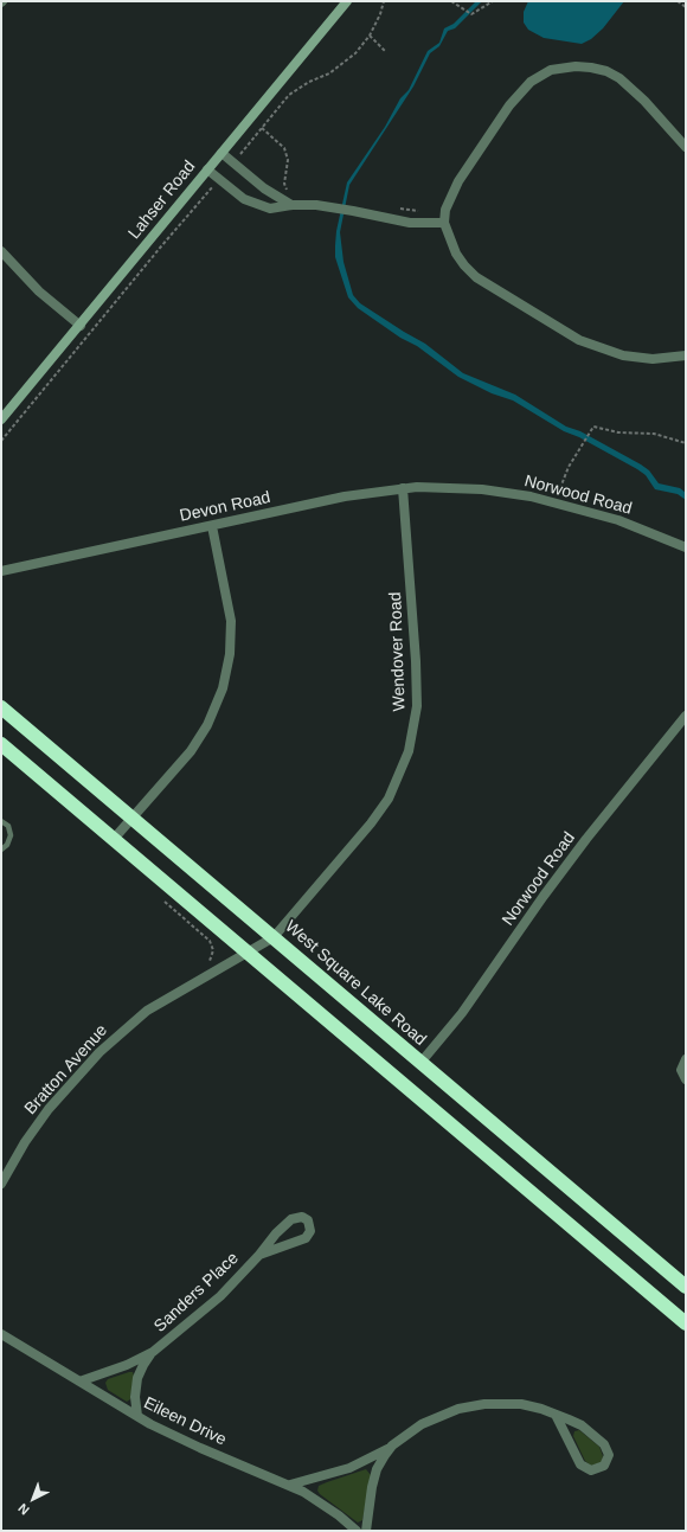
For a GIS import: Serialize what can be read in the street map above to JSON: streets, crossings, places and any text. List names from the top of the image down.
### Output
{
  "streets": {
    "highway": ["West Square Lake Road"],
    "street": [
      "Lahser Road",
      "Norwood Road",
      "Devon Road",
      "Wendover Road",
      "Bratton Avenue",
      "Sanders Place",
      "Eileen Drive"
    ]
  },
  "crossings": [
    ["Norwood Road", "Devon Road"],
    ["Norwood Road", "West Square Lake Road"],
    ["Devon Road", "Wendover Road"],
    ["Wendover Road", "West Square Lake Road"],
    ["Wendover Road", "Bratton Avenue"],
    ["Sanders Place", "Eileen Drive"]
  ],
  "north": "bottom left"
}
